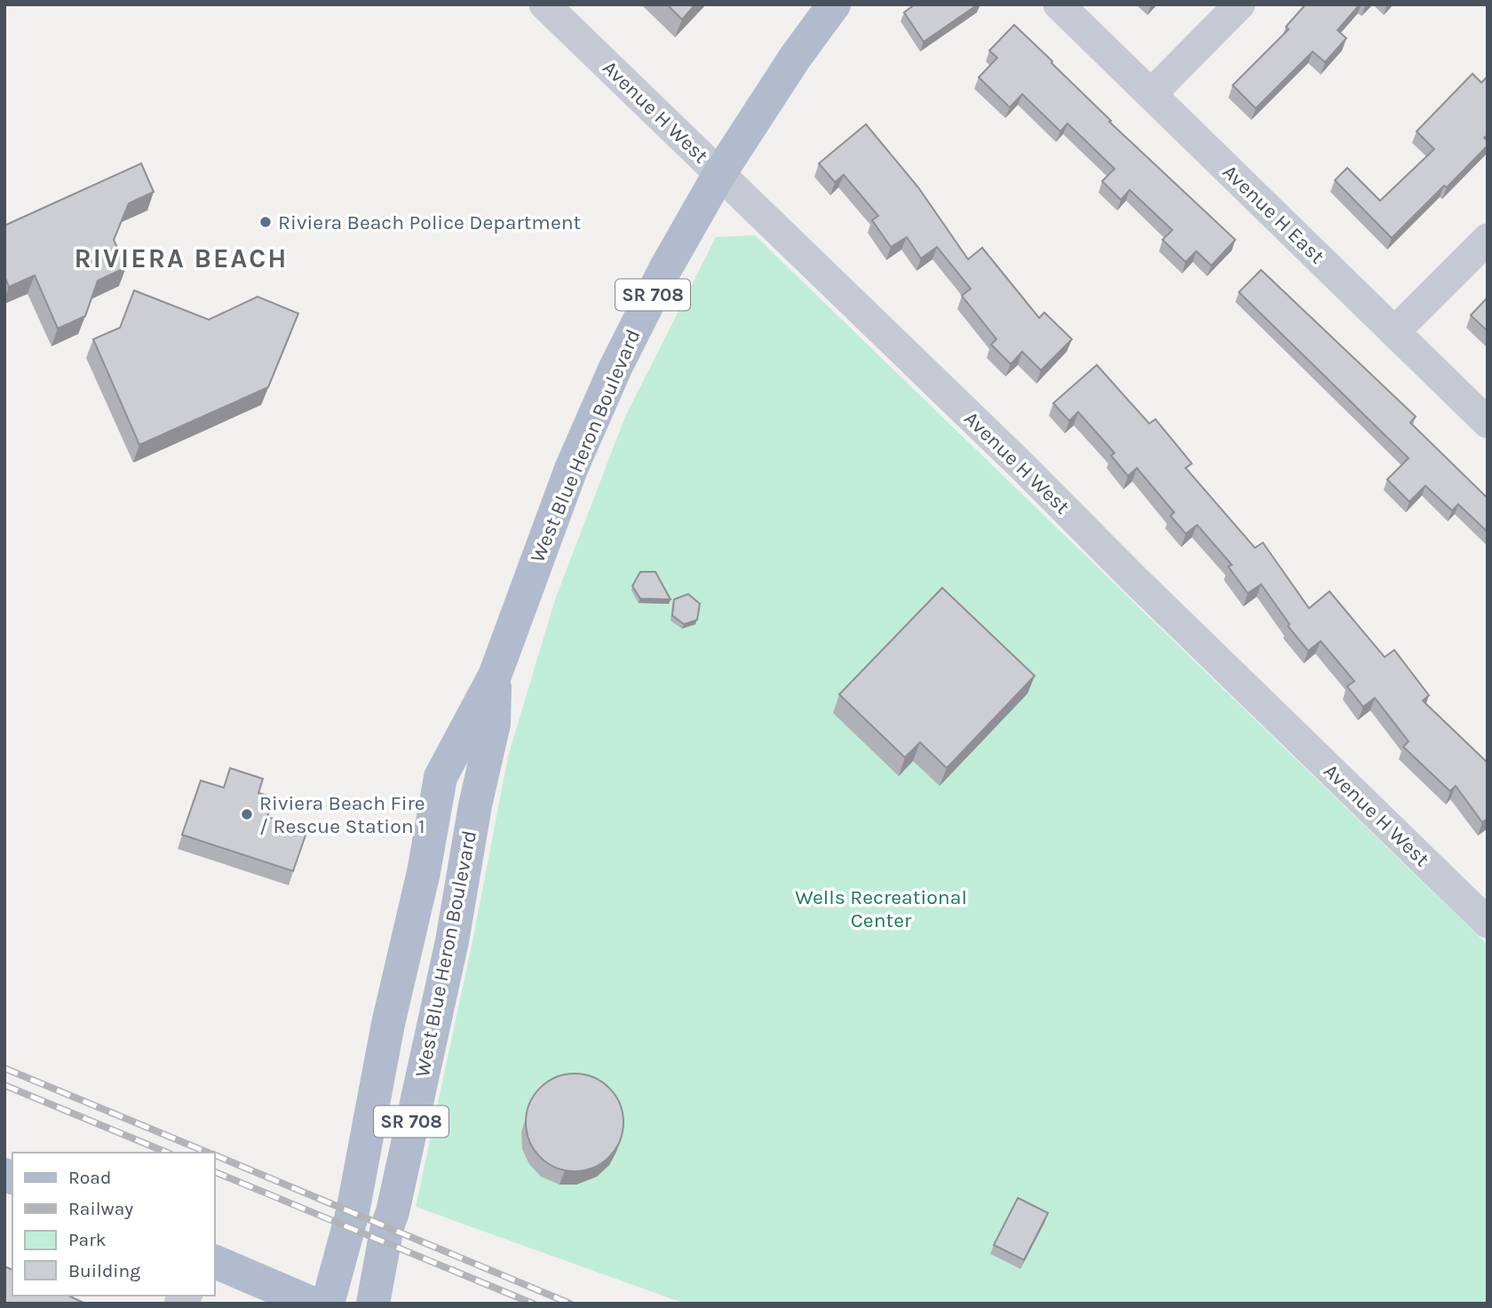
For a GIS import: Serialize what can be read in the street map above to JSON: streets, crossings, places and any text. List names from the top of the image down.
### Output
{
  "streets": {
    "main road": ["SR 708", "West Blue Heron Boulevard"],
    "street": ["Avenue H West", "Avenue H East"]
  },
  "crossings": [
    ["Avenue H West", "West Blue Heron Boulevard"]
  ],
  "districts": ["RIVIERA BEACH"],
  "parks": ["Wells Recreational Center"],
  "places": ["Riviera Beach Police Department", "Riviera Beach Fire / Rescue Station 1"],
  "legend": [
    "Road",
    "Railway",
    "Park",
    "Building"
  ]
}
